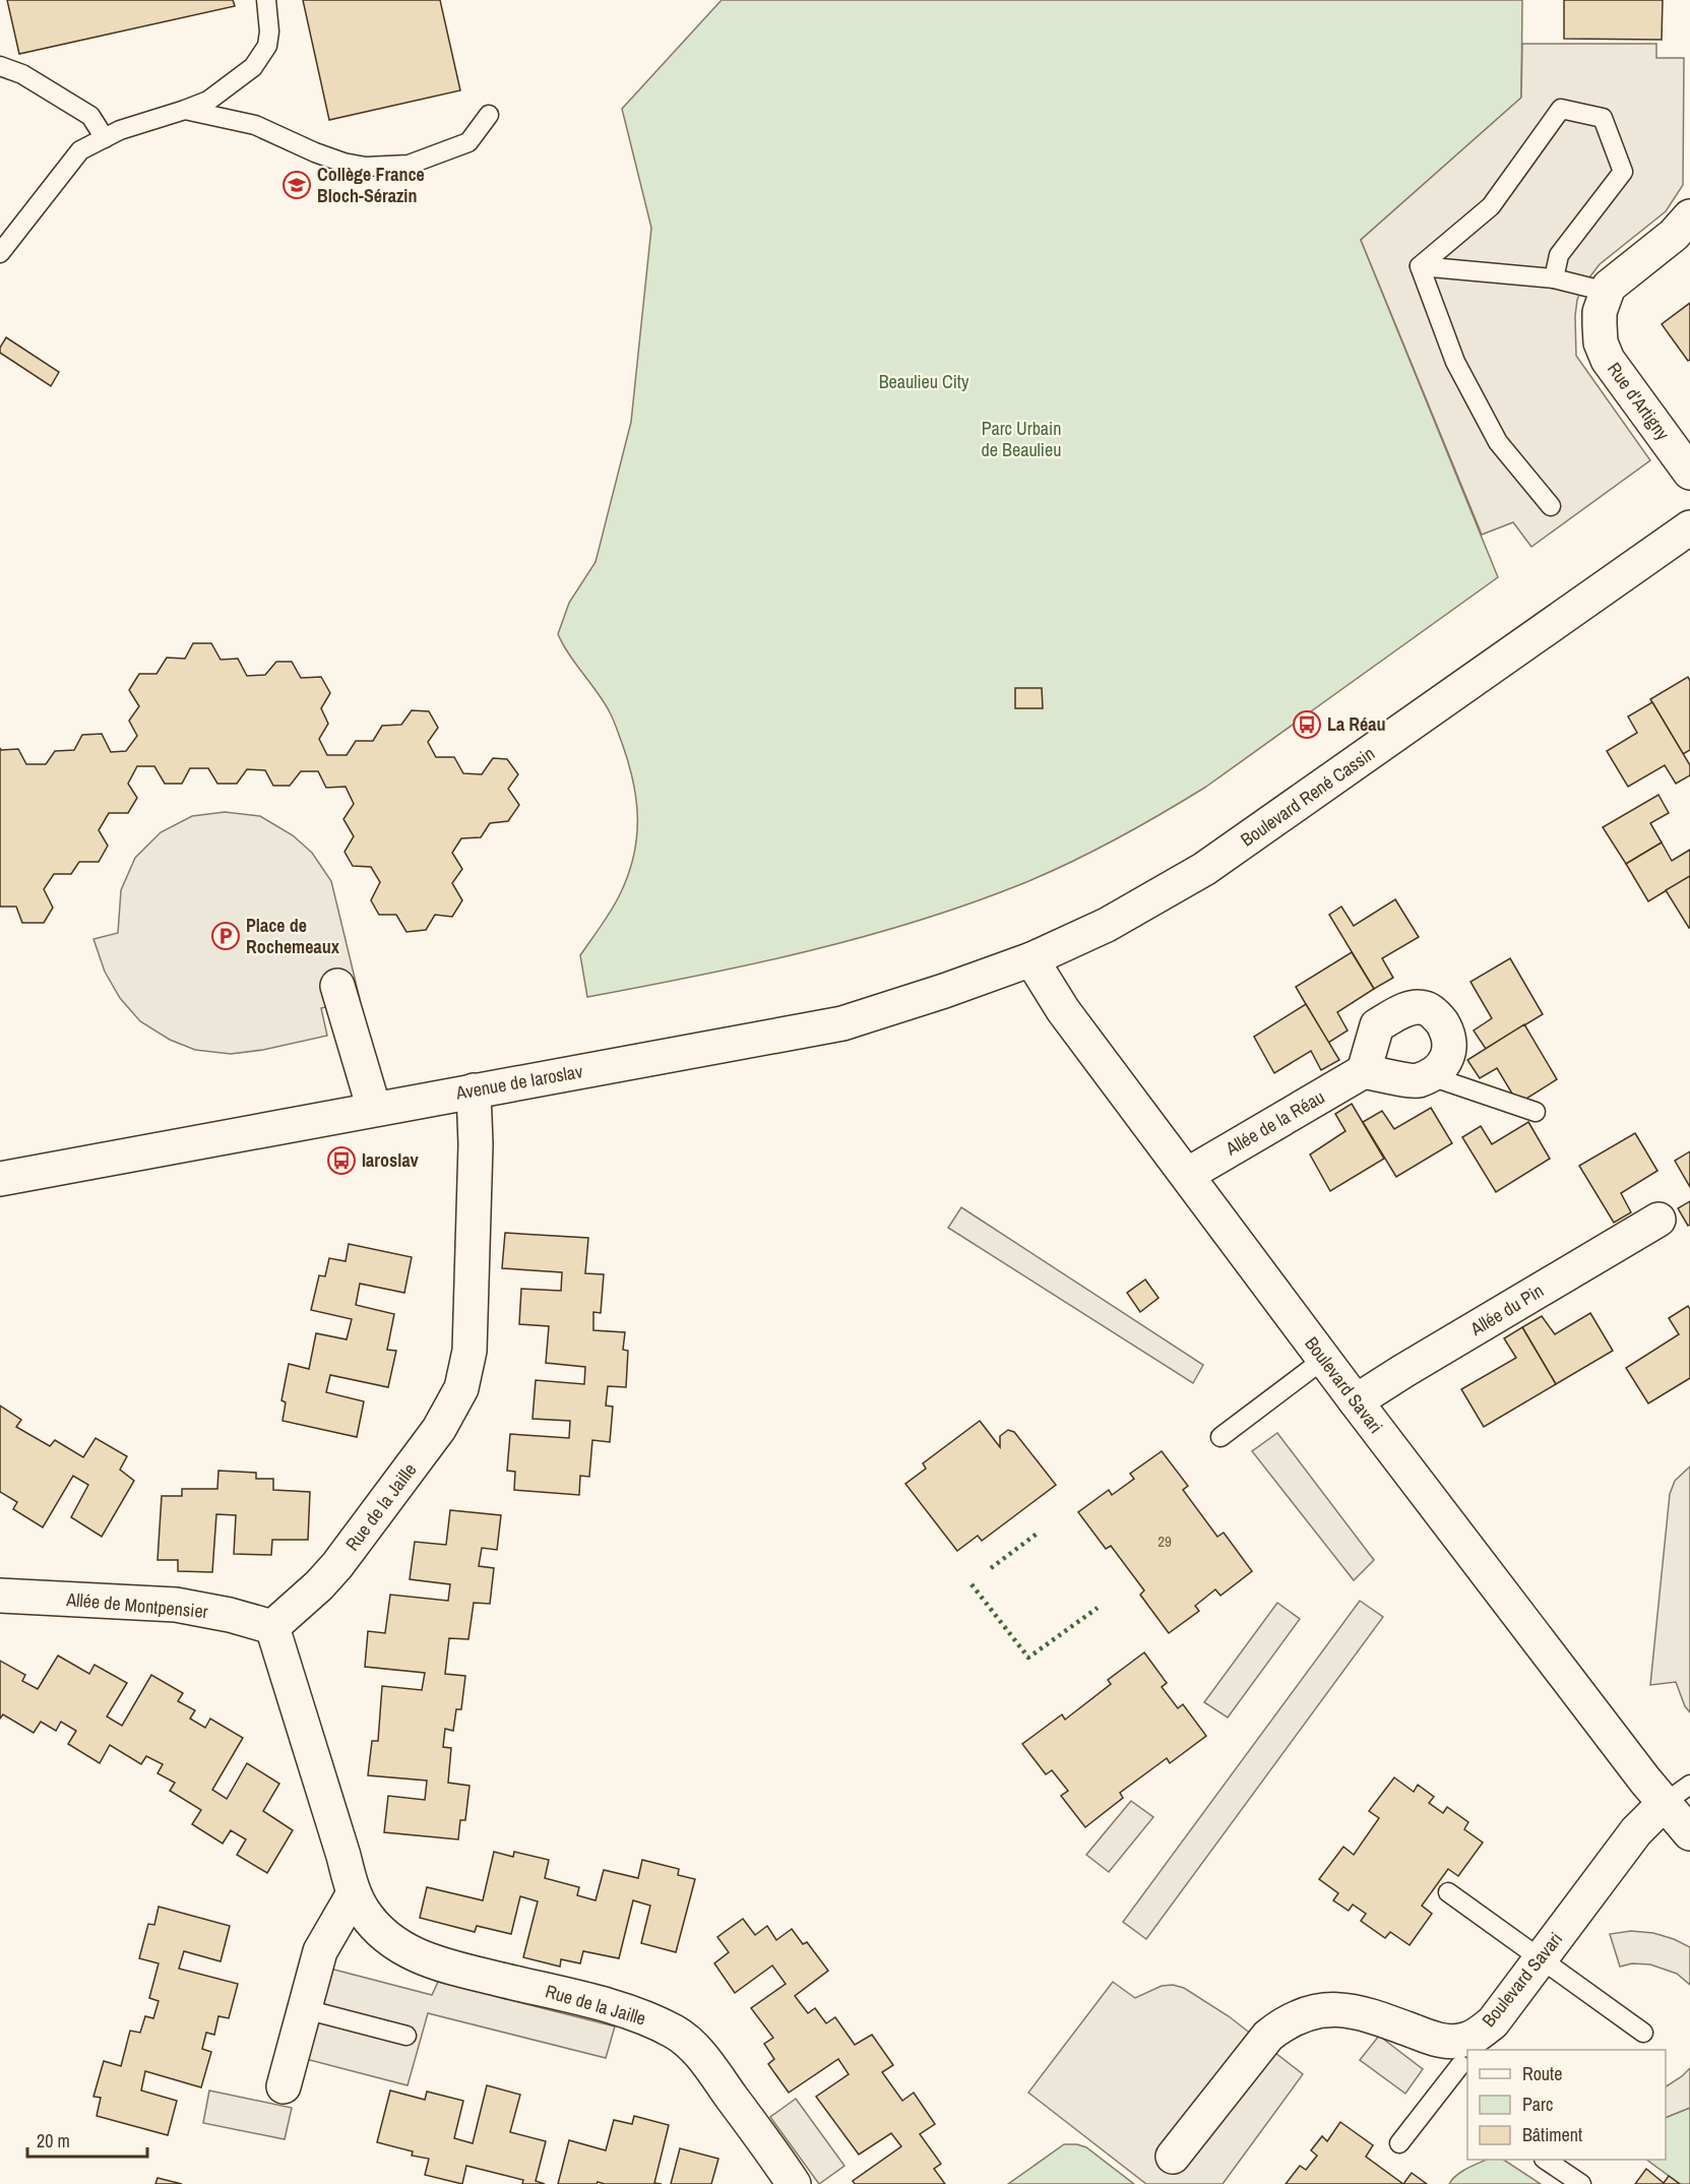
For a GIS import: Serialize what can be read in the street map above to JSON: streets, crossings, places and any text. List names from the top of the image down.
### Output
{
  "streets": {
    "street": [
      "Rue d'Artigny",
      "Boulevard René Cassin",
      "Avenue de Iaroslav",
      "Allée de la Réau",
      "Allée du Pin",
      "Boulevard Savari",
      "Rue de la Jaille",
      "Allée de Montpensier"
    ]
  },
  "crossings": [
    ["Boulevard René Cassin", "Avenue de Iaroslav"],
    ["Boulevard René Cassin", "Boulevard Savari"],
    ["Avenue de Iaroslav", "Boulevard Savari"],
    ["Avenue de Iaroslav", "Rue de la Jaille"],
    ["Allée de la Réau", "Boulevard Savari"],
    ["Allée du Pin", "Boulevard Savari"],
    ["Rue de la Jaille", "Allée de Montpensier"]
  ],
  "parks": ["Beaulieu City", "Parc Urbain de Beaulieu"],
  "places": {
    "school or university": ["Collège France Bloch-Sérazin"],
    "bus stop": ["La Réau", "Iaroslav"],
    "parking": ["Place de Rochemeaux"]
  },
  "house_numbers": ["29"],
  "legend": ["Route", "Parc", "Bâtiment"],
  "scale_bar": "20 m"
}
